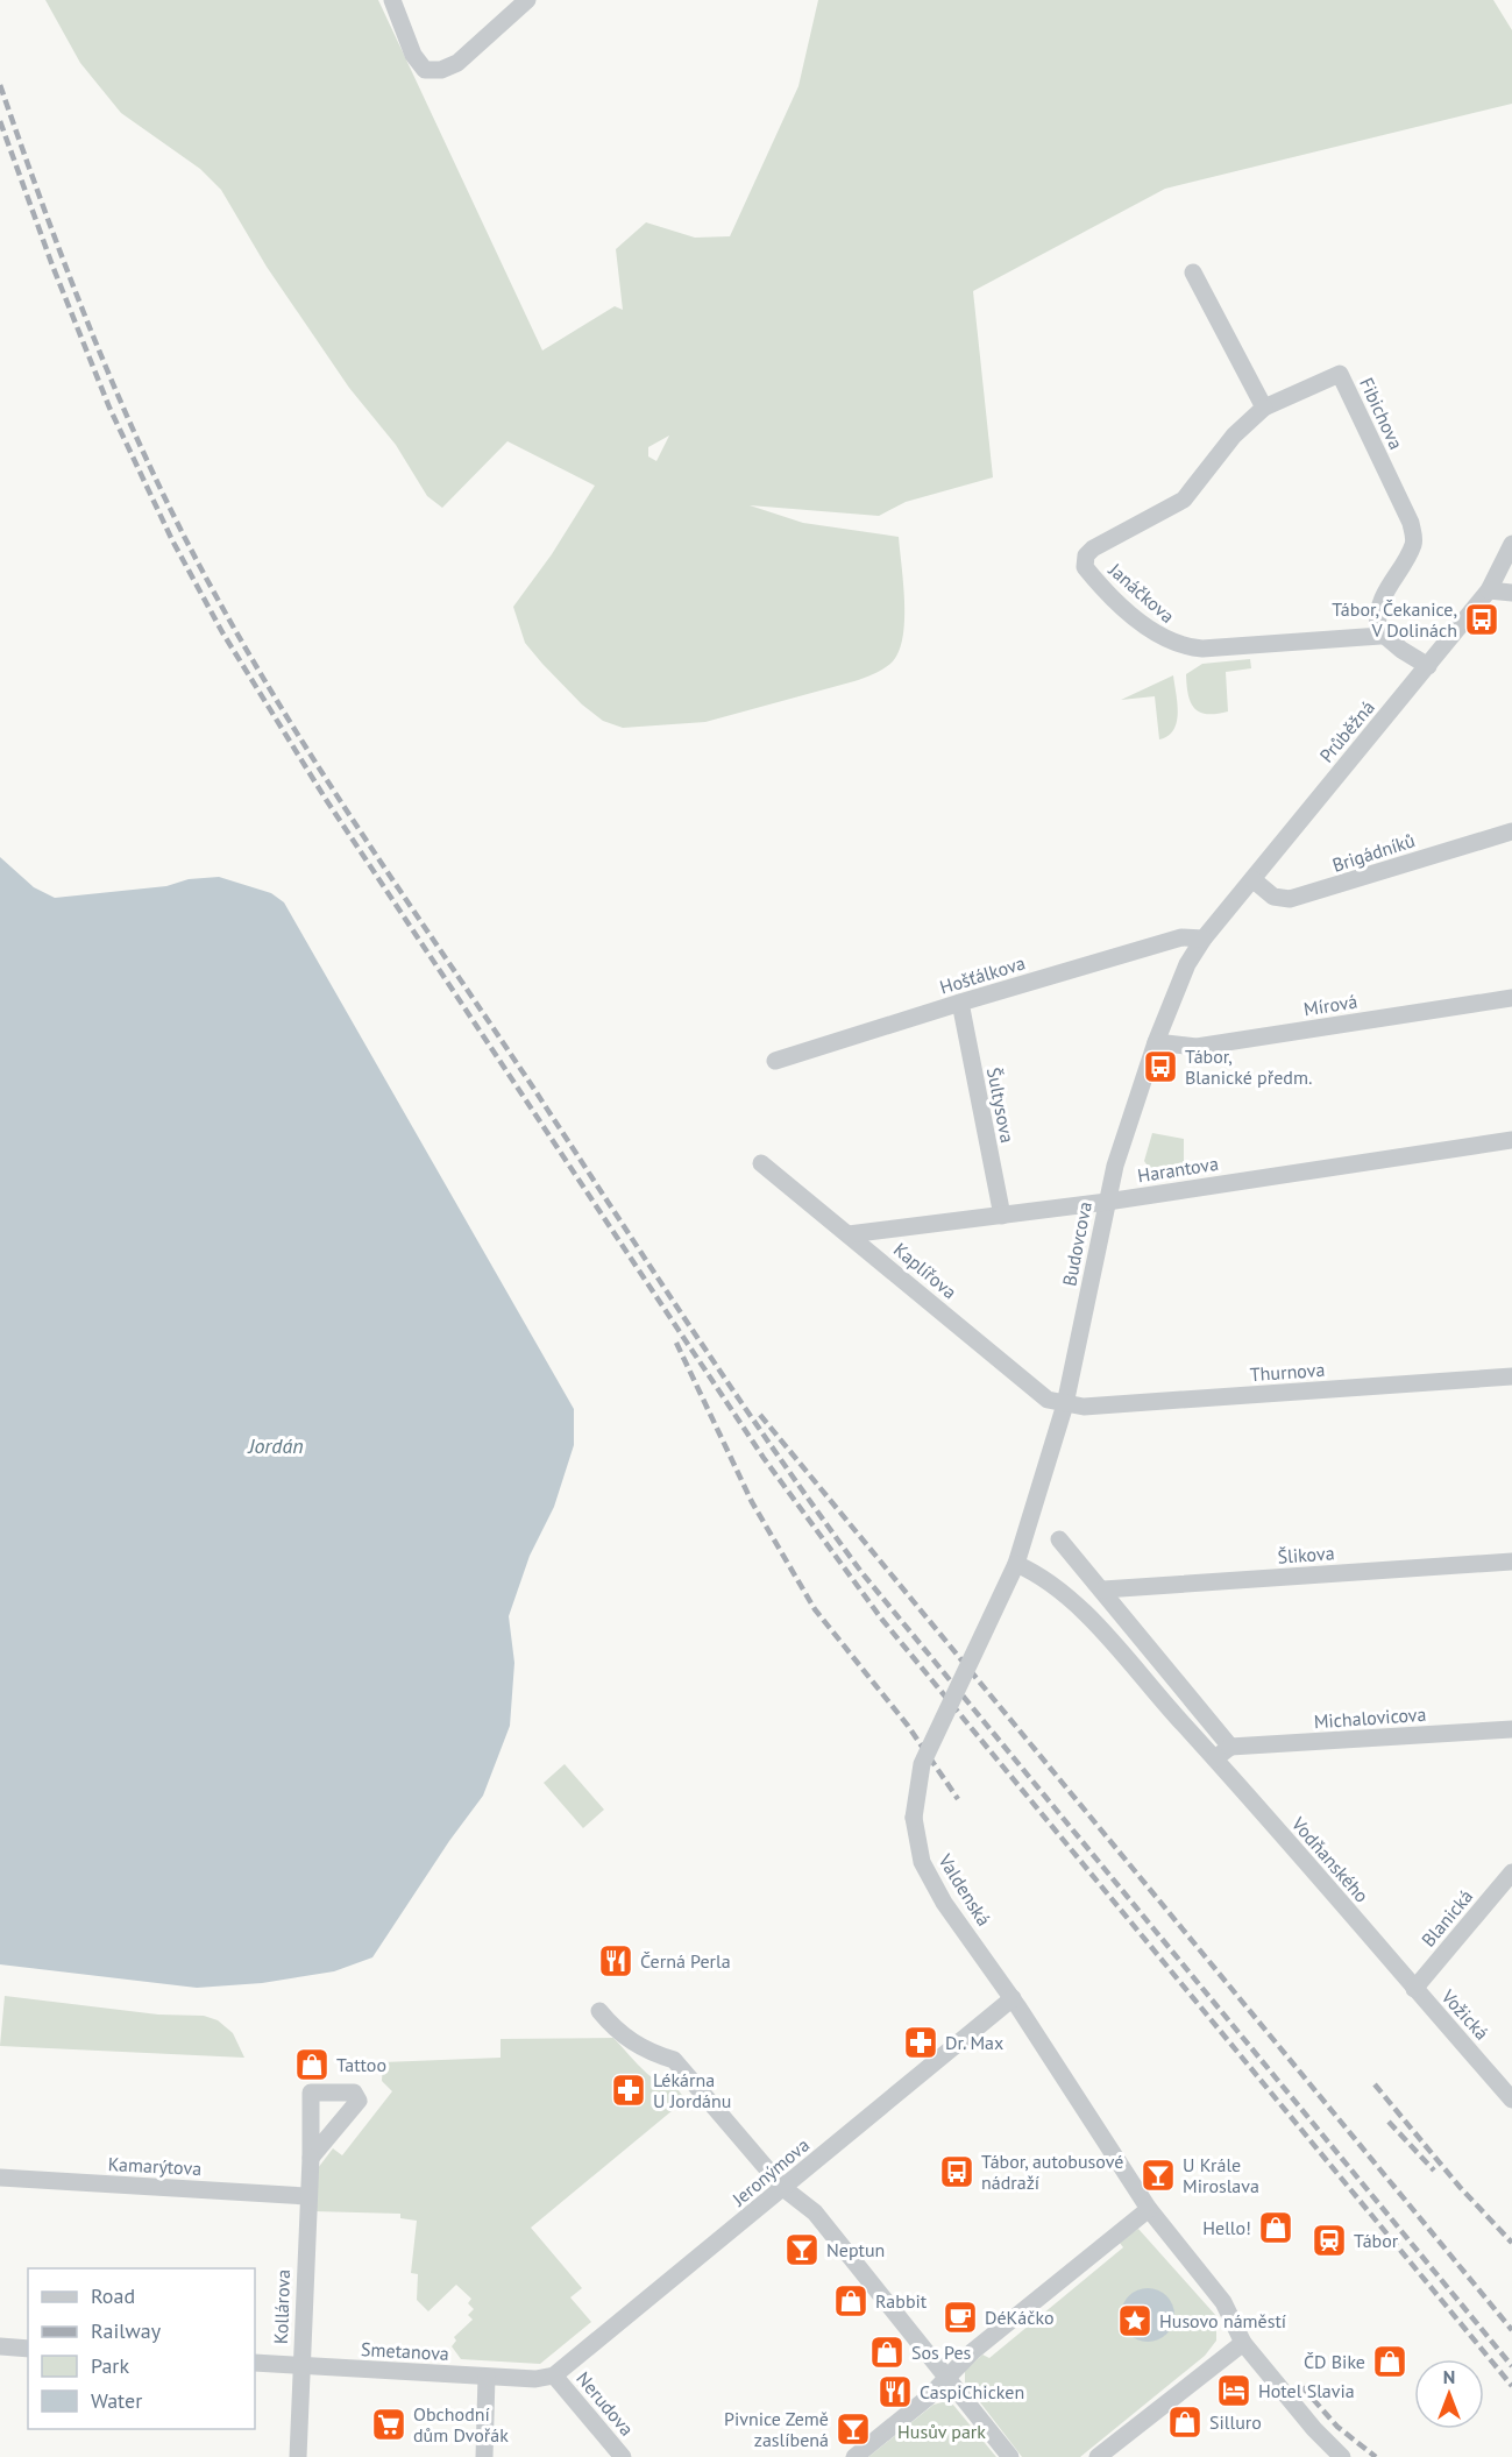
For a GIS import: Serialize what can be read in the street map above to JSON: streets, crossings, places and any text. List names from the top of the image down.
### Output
{
  "streets": {
    "street": [
      "Fibichova",
      "Janáčkova",
      "Průběžná",
      "Brigádníků",
      "Hošťálkova",
      "Mírová",
      "Šultysova",
      "Harantova",
      "Budovcova",
      "Kaplířova",
      "Thurnova",
      "Šlikova",
      "Michalovicova",
      "Vodňanského",
      "Valdenská",
      "Blanická",
      "Vožická",
      "Kamarýtova",
      "Jeronýmova",
      "Kollárova",
      "Smetanova",
      "Nerudova"
    ]
  },
  "crossings": [
    ["Fibichova", "Janáčkova"],
    ["Průběžná", "Brigádníků"],
    ["Průběžná", "Hošťálkova"],
    ["Průběžná", "Budovcova"],
    ["Hošťálkova", "Šultysova"],
    ["Hošťálkova", "Budovcova"],
    ["Mírová", "Budovcova"],
    ["Šultysova", "Harantova"],
    ["Harantova", "Budovcova"],
    ["Harantova", "Kaplířova"],
    ["Budovcova", "Kaplířova"],
    ["Budovcova", "Thurnova"],
    ["Budovcova", "Vodňanského"],
    ["Budovcova", "Valdenská"],
    ["Kaplířova", "Thurnova"],
    ["Vodňanského", "Valdenská"],
    ["Vodňanského", "Blanická"],
    ["Vodňanského", "Vožická"],
    ["Valdenská", "Jeronýmova"],
    ["Blanická", "Vožická"],
    ["Kamarýtova", "Kollárova"],
    ["Jeronýmova", "Smetanova"],
    ["Jeronýmova", "Nerudova"],
    ["Kollárova", "Smetanova"],
    ["Smetanova", "Nerudova"]
  ],
  "water": ["Jordán"],
  "parks": ["Husův park"],
  "places": {
    "bus stop": ["Tábor, Čekanice, V Dolinách", "Tábor, Blanické předm.", "Tábor, autobusové nádraží"],
    "restaurant": ["Černá Perla", "CaspiChicken"],
    "pharmacy": ["Dr. Max", "Lékárna U Jordánu"],
    "shop": [
      "Tattoo",
      "Hello!",
      "Rabbit",
      "Sos Pes",
      "ČD Bike",
      "Silluro"
    ],
    "bar": ["U Krále Miroslava", "Neptun", "Pivnice Země zaslíbená"],
    "station": ["Tábor"],
    "cafe": ["DéKáčko"],
    "place": ["Husovo náměstí"],
    "hotel": ["Hotel Slavia"],
    "supermarket": ["Obchodní dům Dvořák"]
  },
  "legend": [
    "Road",
    "Railway",
    "Park",
    "Water"
  ],
  "north": "top"
}
